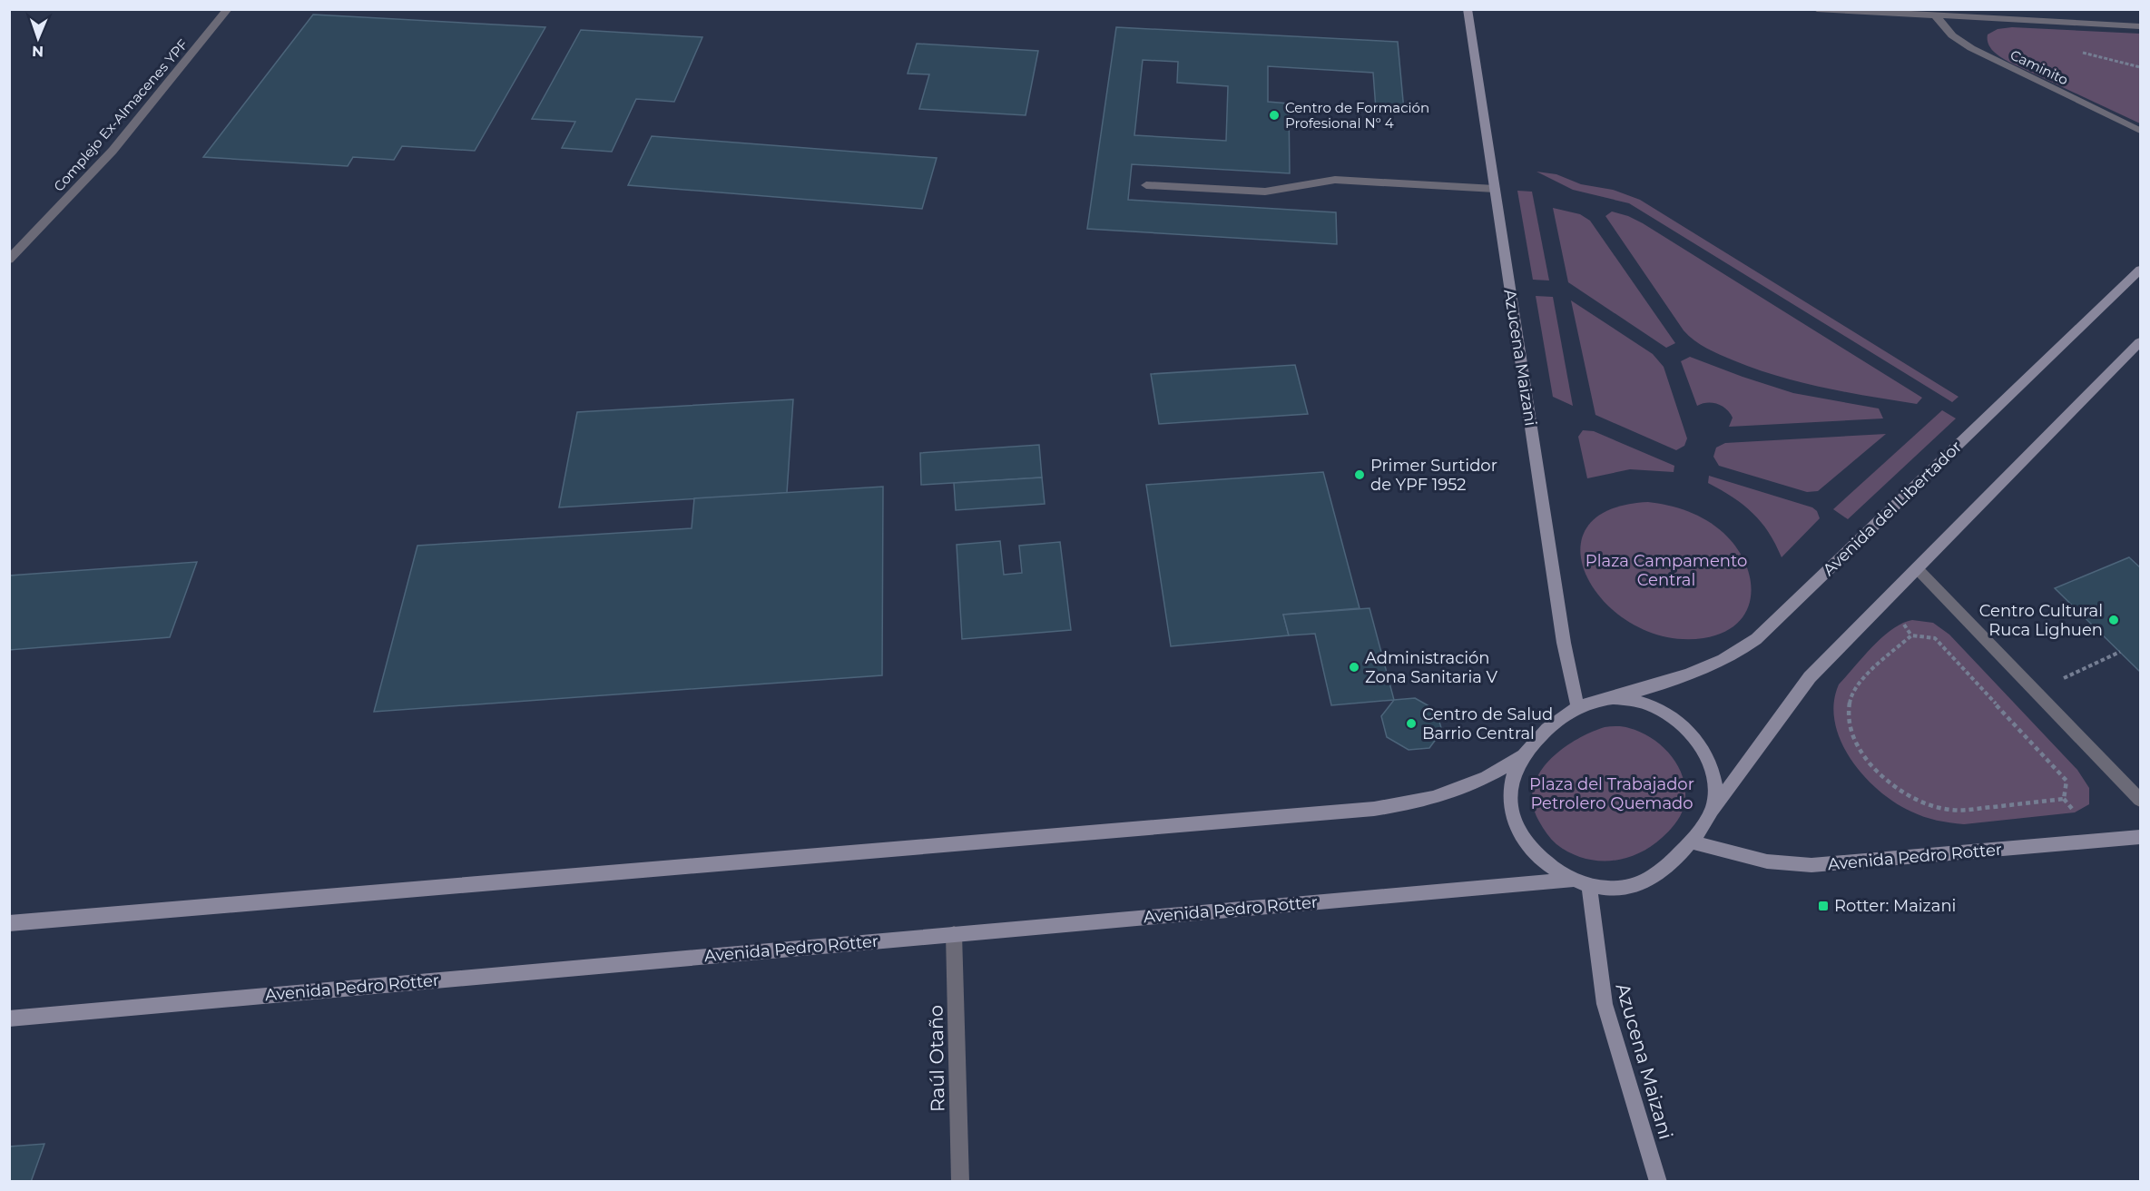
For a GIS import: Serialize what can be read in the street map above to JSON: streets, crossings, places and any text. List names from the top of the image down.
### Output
{
  "streets": {
    "main road": ["Azucena Maizani", "Avenida del Libertador", "Avenida Pedro Rotter"],
    "street": ["Caminito", "Complejo Ex-Almacenes YPF", "Raúl Otaño"]
  },
  "crossings": [
    ["Azucena Maizani", "Avenida del Libertador"],
    ["Azucena Maizani", "Avenida Pedro Rotter"],
    ["Avenida del Libertador", "Avenida Pedro Rotter"],
    ["Avenida Pedro Rotter", "Raúl Otaño"]
  ],
  "parks": ["Plaza Campamento Central", "Plaza del Trabajador Petrolero Quemado"],
  "places": {
    "other": [
      "Centro de Formación Profesional N° 4",
      "Primer Surtidor de YPF 1952",
      "Centro Cultural Ruca Lighuen",
      "Administración Zona Sanitaria V",
      "Centro de Salud Barrio Central"
    ],
    "transit": ["Rotter: Maizani"]
  },
  "north": "bottom"
}
